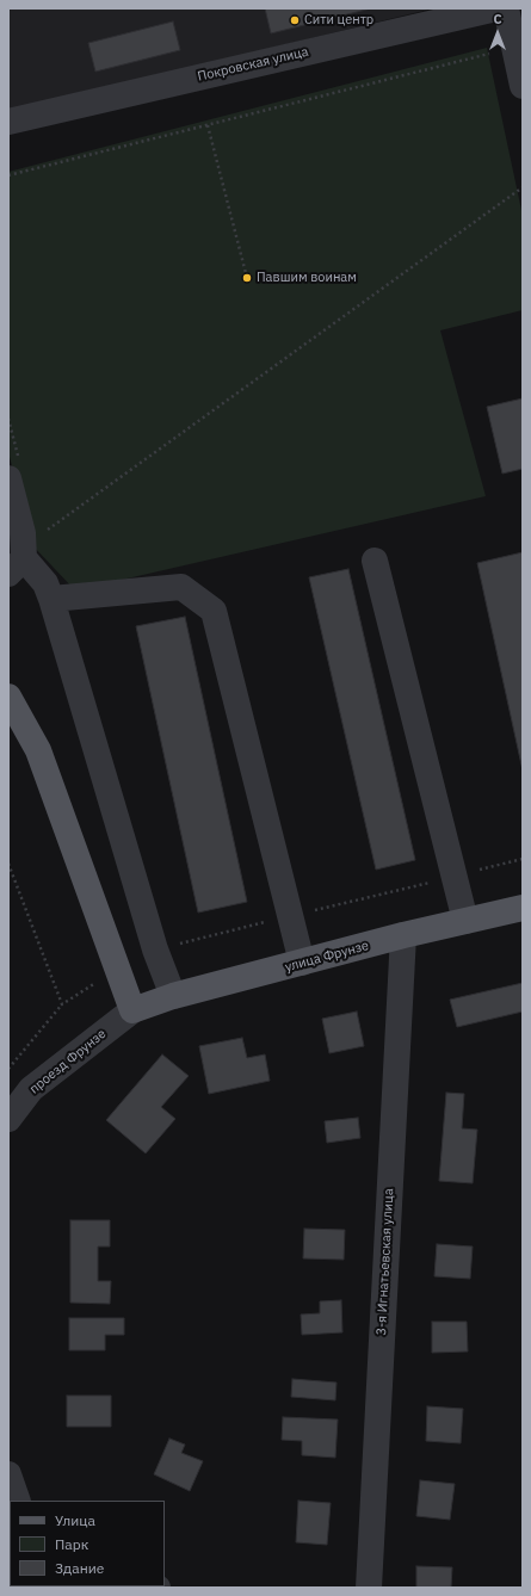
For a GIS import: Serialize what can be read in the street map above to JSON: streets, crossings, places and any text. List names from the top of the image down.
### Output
{
  "streets": {
    "main road": ["улица Фрунзе"],
    "street": ["Покровская улица", "проезд Фрунзе", "3-я Игнатьевская улица"]
  },
  "crossings": [
    ["улица Фрунзе", "проезд Фрунзе"],
    ["улица Фрунзе", "3-я Игнатьевская улица"]
  ],
  "places": ["Сити центр", "Павшим воинам"],
  "legend": ["Улица", "Парк", "Здание"],
  "north": "top"
}
